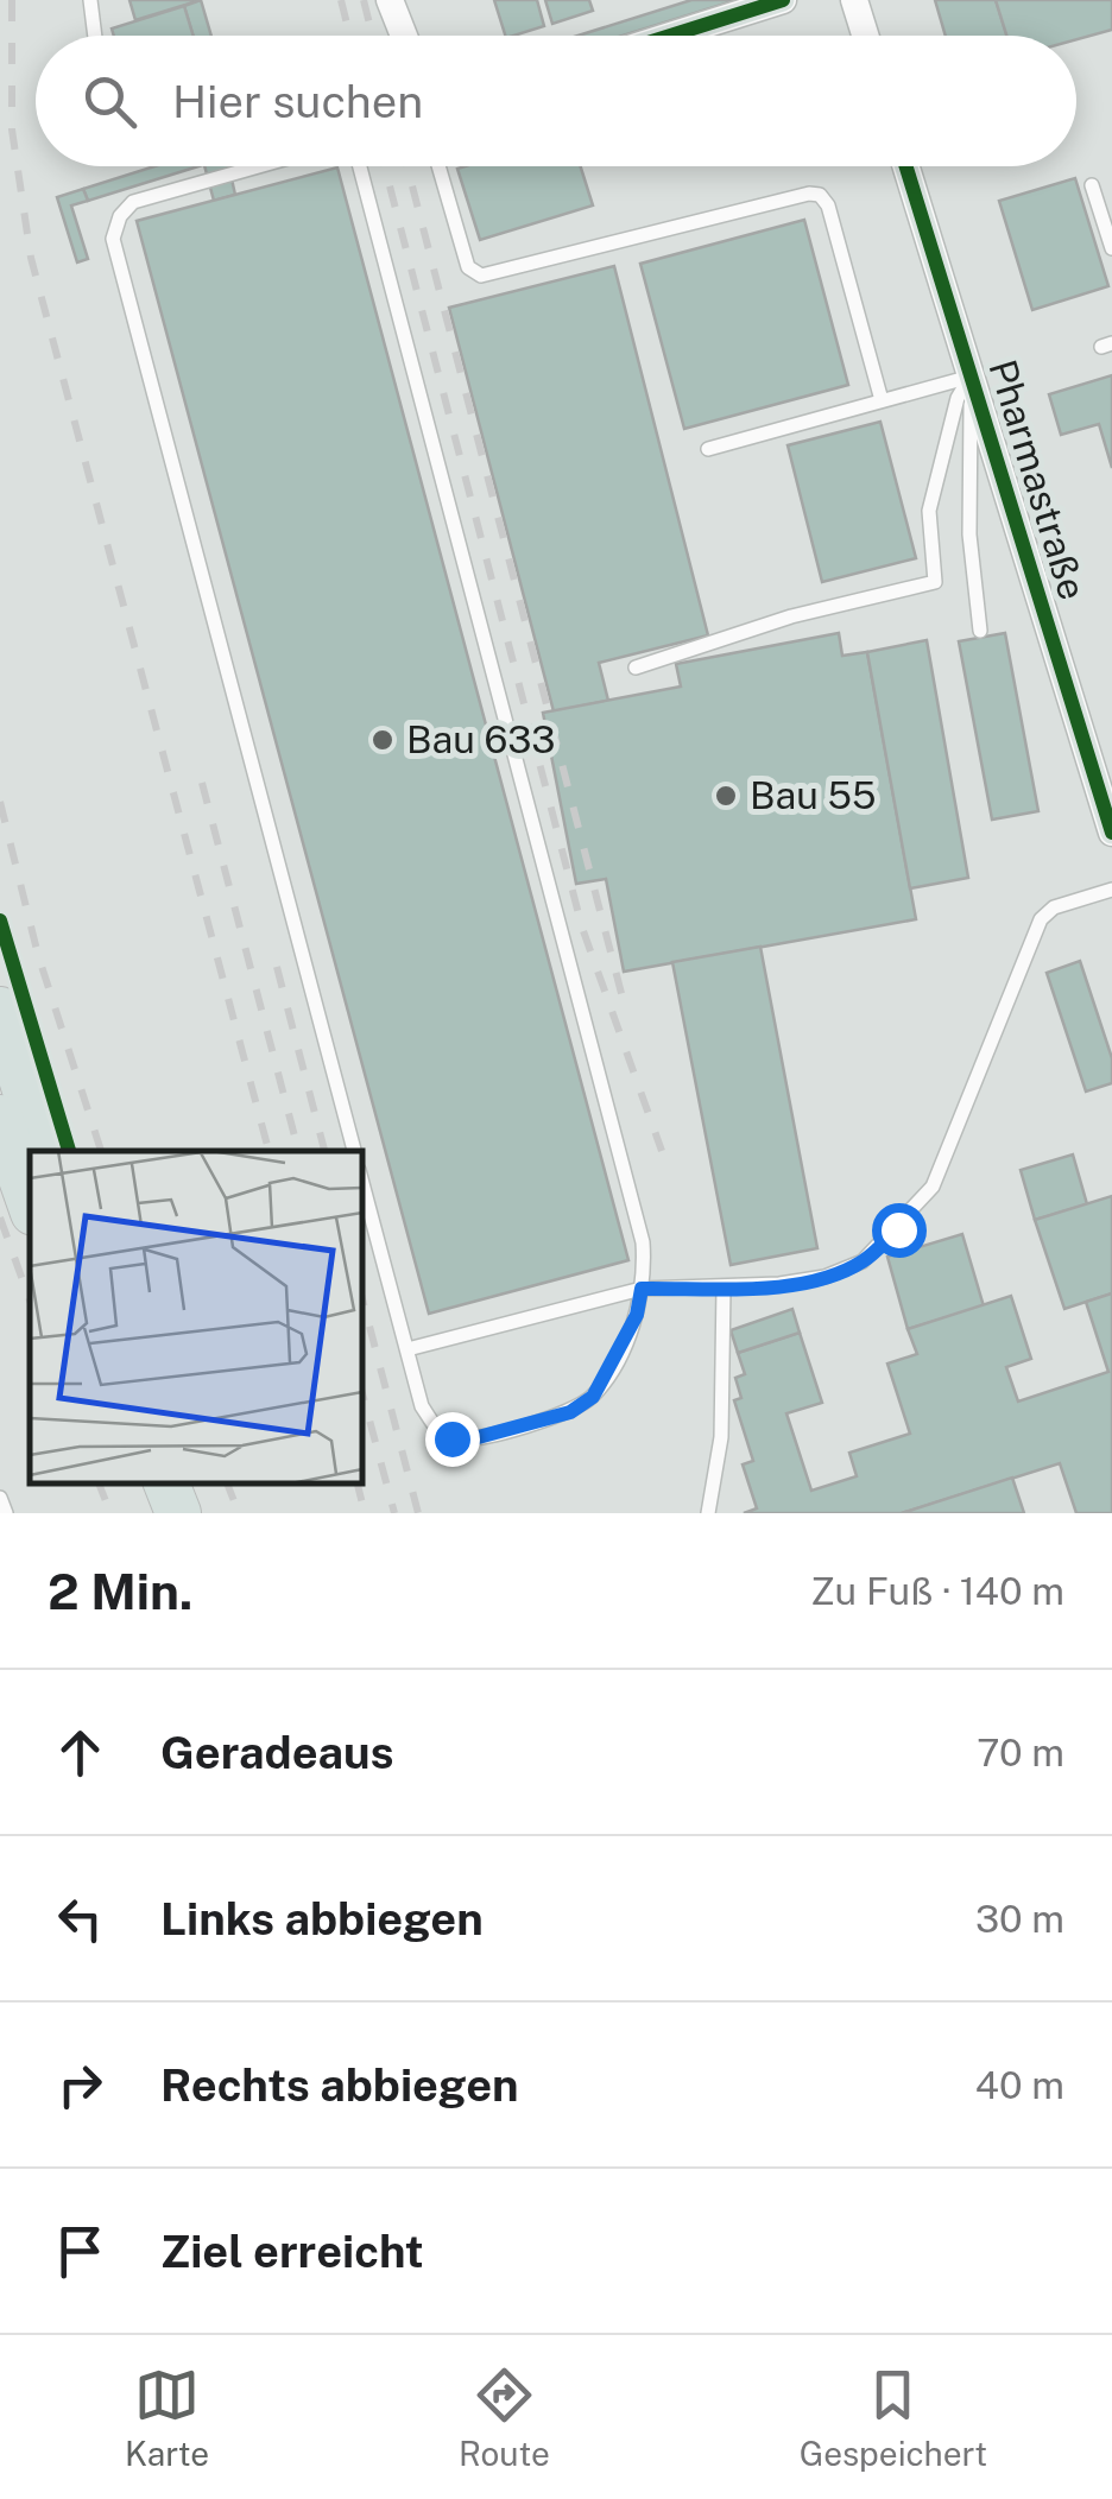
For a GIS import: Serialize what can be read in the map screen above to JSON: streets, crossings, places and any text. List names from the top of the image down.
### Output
{
  "streets": {
    "street": ["Pharmastraße"]
  },
  "places": ["Bau 633", "Bau 55"],
  "page": {
    "search": "Hier suchen",
    "heading": ["2 Min.", "Zu Fuß · 140 m"],
    "list": [
      ["Geradeaus", "70 m"],
      ["Links abbiegen", "30 m"],
      ["Rechts abbiegen", "40 m"],
      "Ziel erreicht"
    ],
    "nav": ["Karte", "Route", "Gespeichert"]
  }
}
